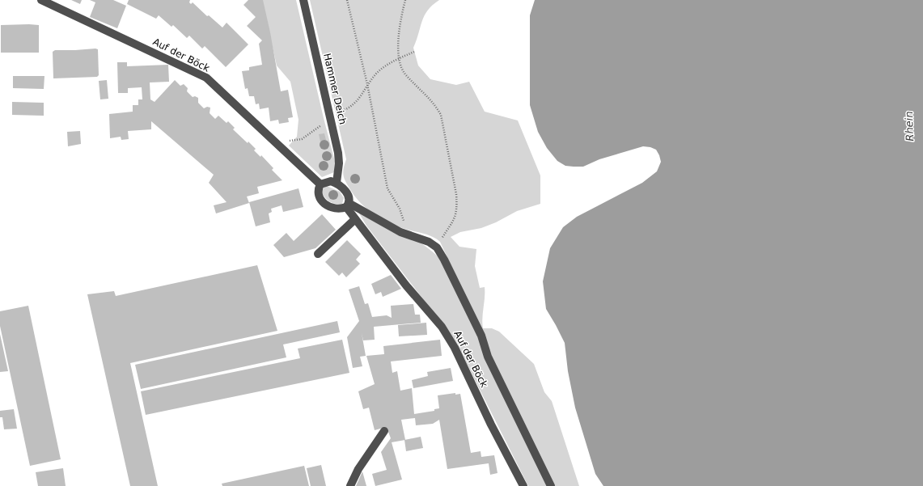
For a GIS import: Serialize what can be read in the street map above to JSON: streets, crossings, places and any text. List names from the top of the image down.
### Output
{
  "streets": {
    "street": ["Auf der Böck", "Hammer Deich"]
  },
  "crossings": [
    ["Auf der Böck", "Hammer Deich"]
  ],
  "water": ["Rhein"]
}
